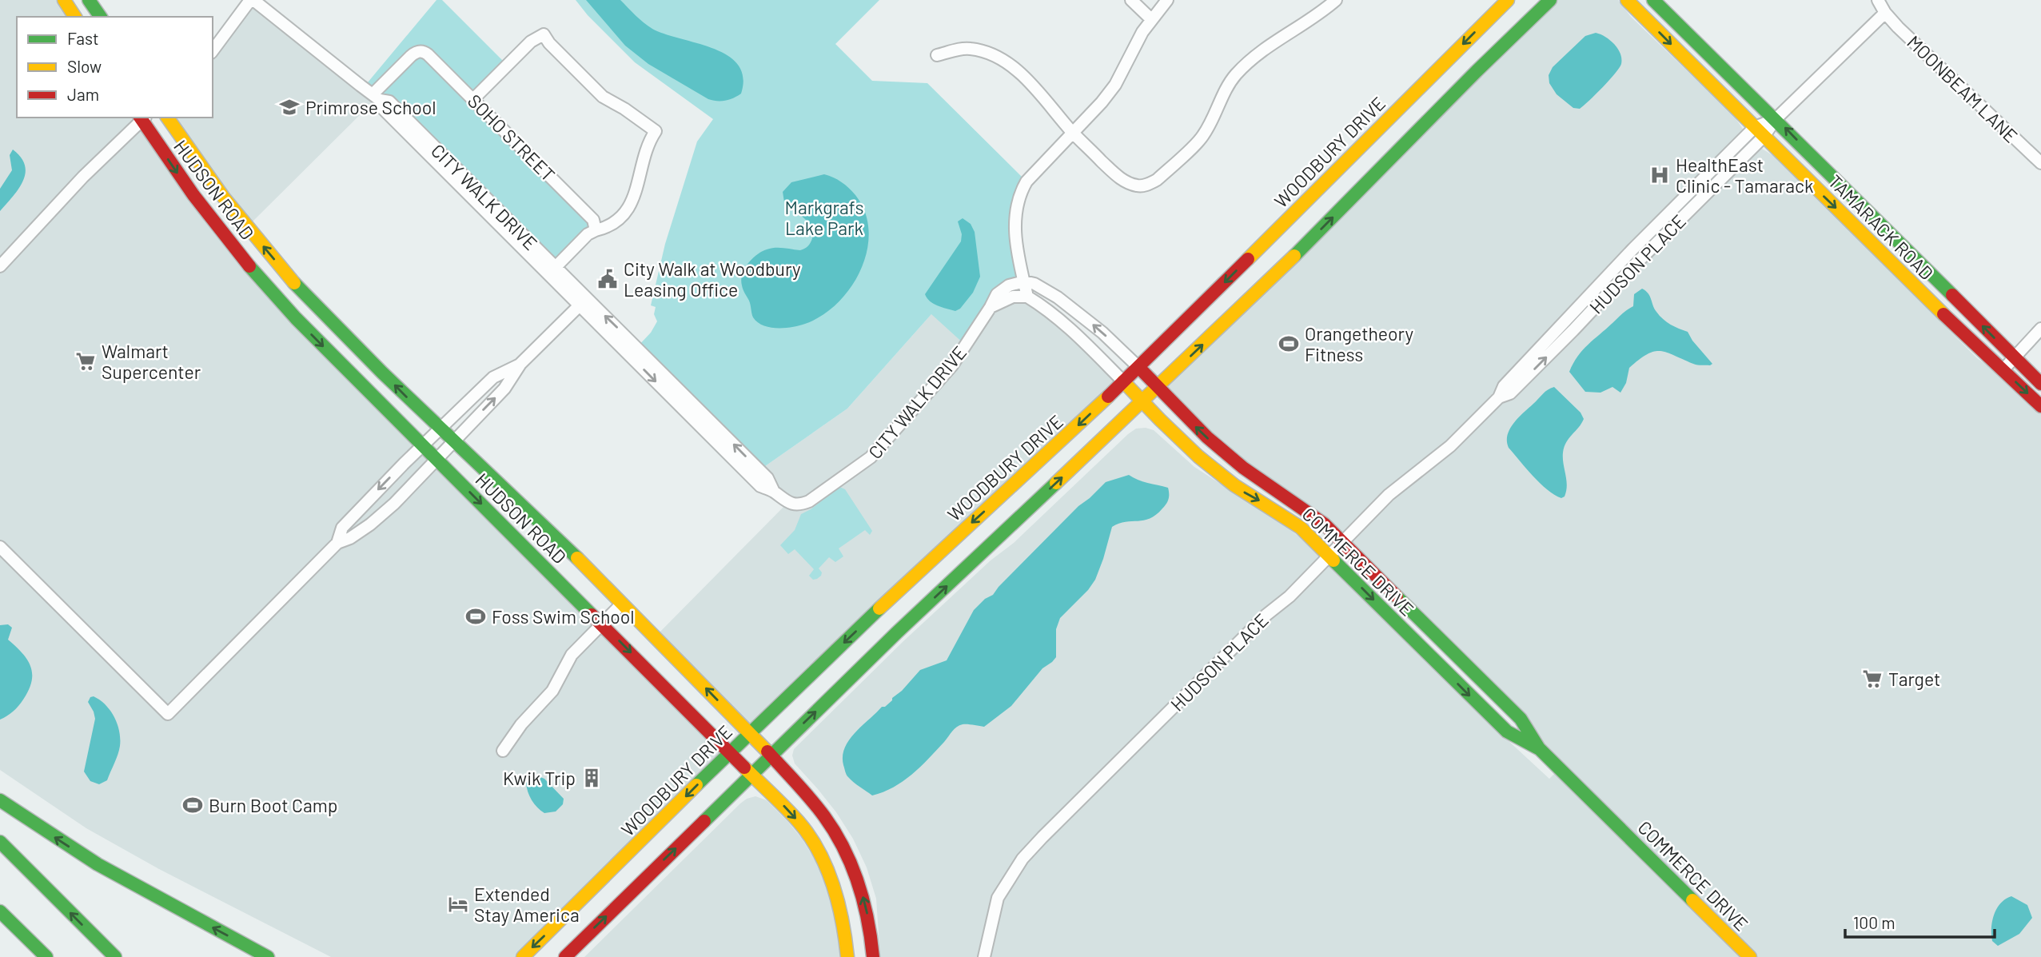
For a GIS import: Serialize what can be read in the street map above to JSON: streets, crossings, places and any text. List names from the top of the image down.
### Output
{
  "streets": {
    "main road": [
      "WOODBURY DRIVE",
      "HUDSON ROAD",
      "TAMARACK ROAD",
      "COMMERCE DRIVE"
    ],
    "street": [
      "MOONBEAM LANE",
      "SOHO STREET",
      "CITY WALK DRIVE",
      "HUDSON PLACE"
    ]
  },
  "crossings": [
    ["MOONBEAM LANE", "HUDSON PLACE"],
    ["SOHO STREET", "CITY WALK DRIVE"],
    ["WOODBURY DRIVE", "HUDSON ROAD"],
    ["WOODBURY DRIVE", "COMMERCE DRIVE"],
    ["TAMARACK ROAD", "HUDSON PLACE"],
    ["HUDSON PLACE", "COMMERCE DRIVE"]
  ],
  "parks": ["Markgrafs Lake Park"],
  "places": {
    "school or university": ["Primrose School"],
    "hospital": ["HealthEast Clinic - Tamarack"],
    "public building": ["City Walk at Woodbury Leasing Office"],
    "sports": ["Orangetheory Fitness", "Foss Swim School", "Burn Boot Camp"],
    "supermarket": ["Walmart Supercenter", "Target"],
    "building": ["Kwik Trip"],
    "hotel": ["Extended Stay America"]
  },
  "legend": ["Fast", "Slow", "Jam"],
  "scale_bar": "100 m"
}
